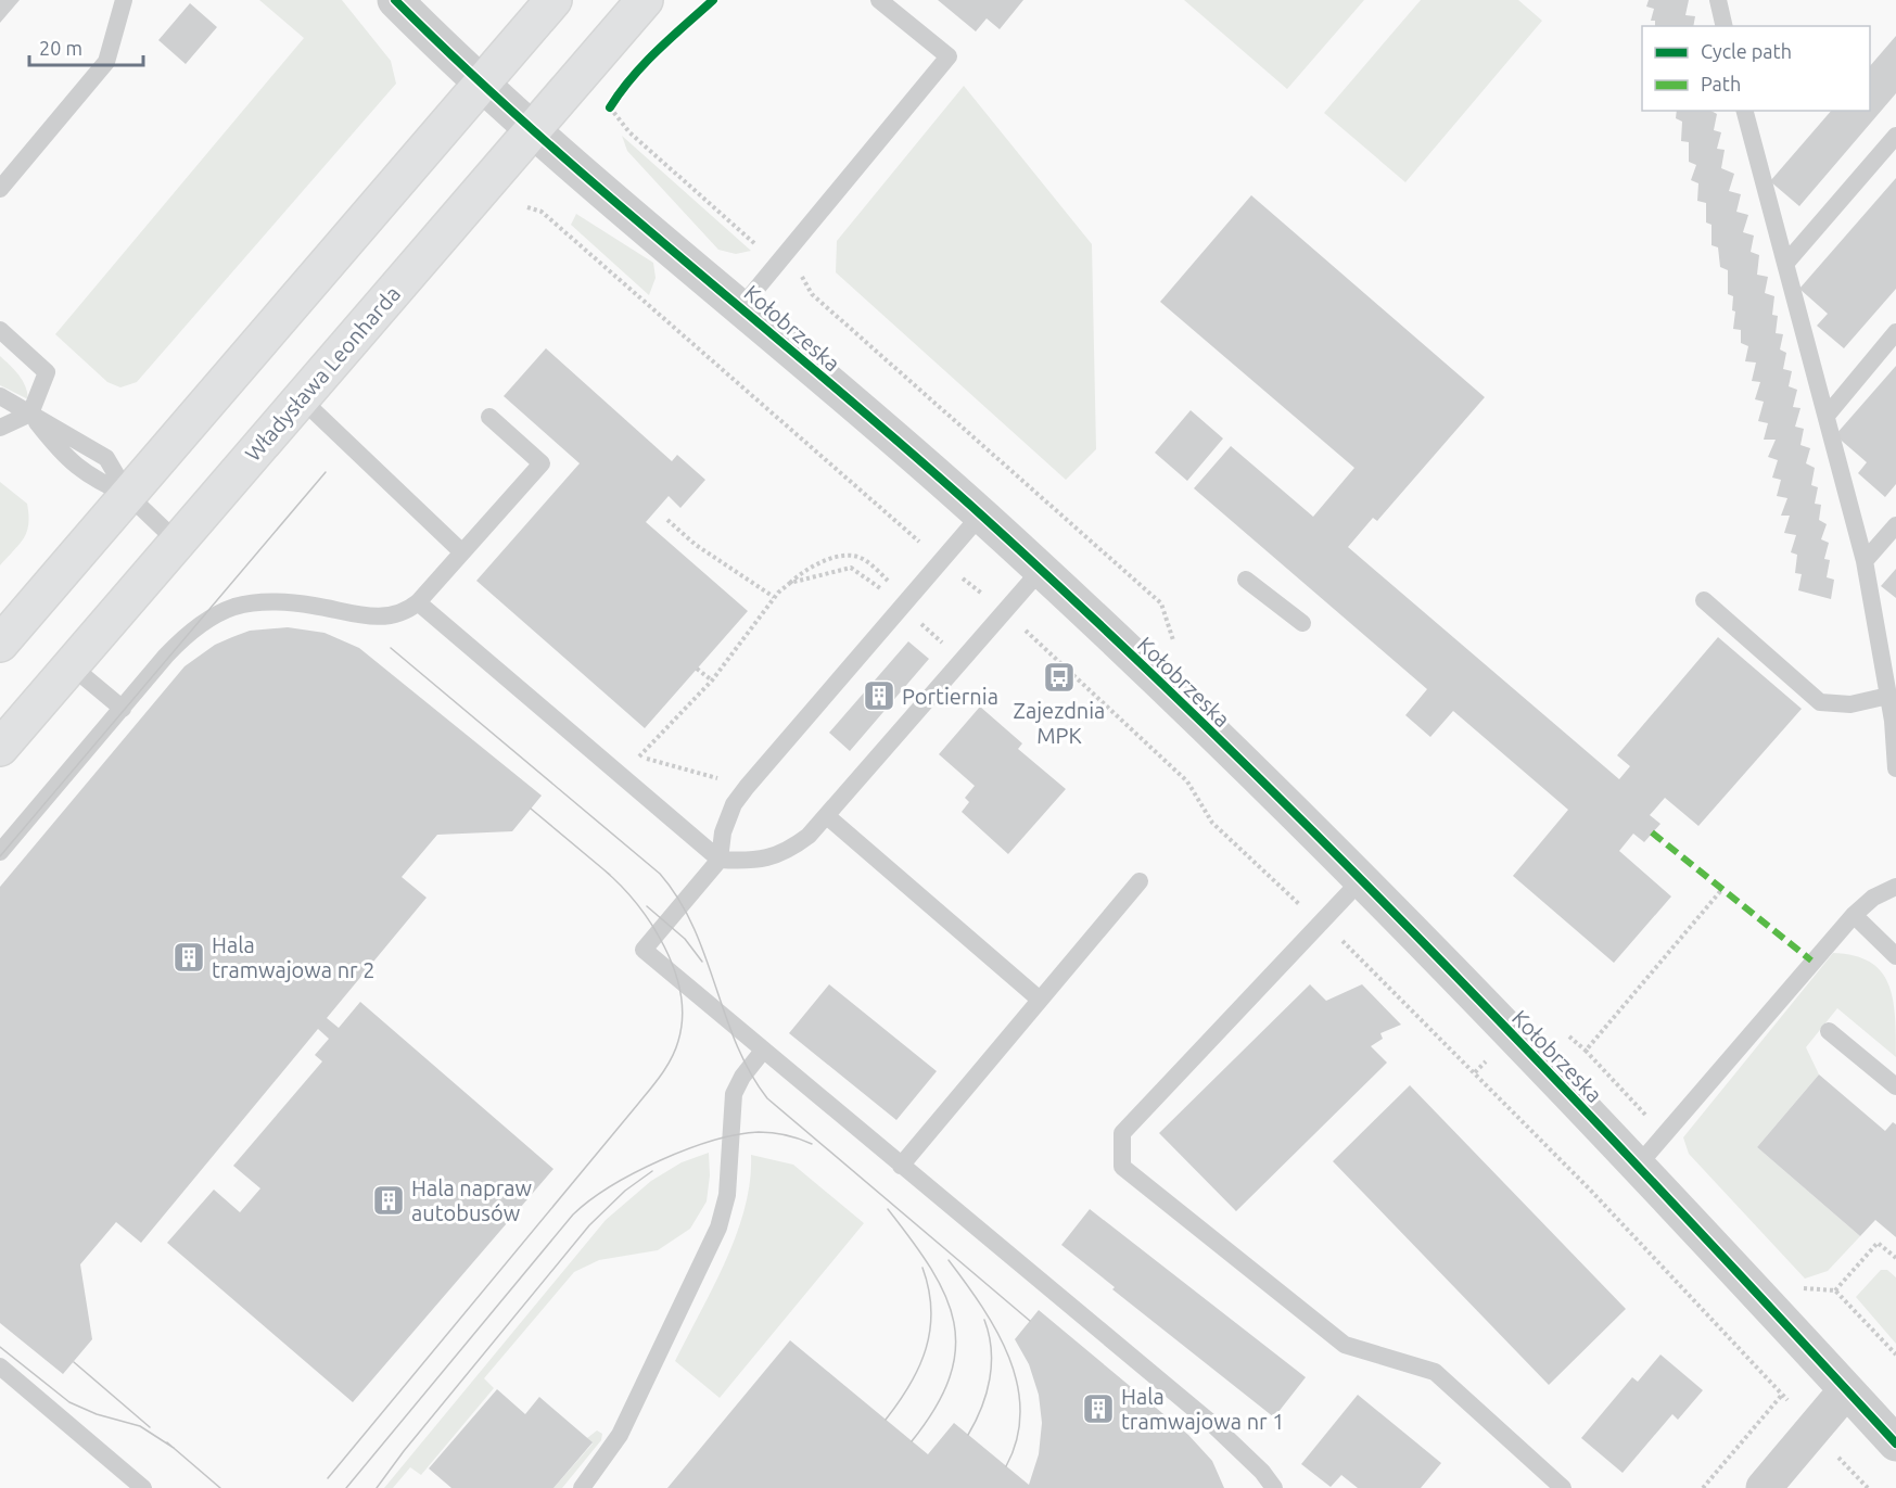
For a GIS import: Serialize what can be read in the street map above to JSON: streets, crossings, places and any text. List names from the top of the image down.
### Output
{
  "streets": {
    "main road": ["Władysława Leonharda"],
    "street": ["Kołobrzeska"]
  },
  "crossings": [
    ["Kołobrzeska", "Władysława Leonharda"]
  ],
  "places": {
    "bus stop": ["Zajezdnia MPK"],
    "building": [
      "Portiernia",
      "Hala tramwajowa nr 2",
      "Hala napraw autobusów",
      "Hala tramwajowa nr 1"
    ]
  },
  "legend": ["Cycle path", "Path"],
  "scale_bar": "20 m"
}
